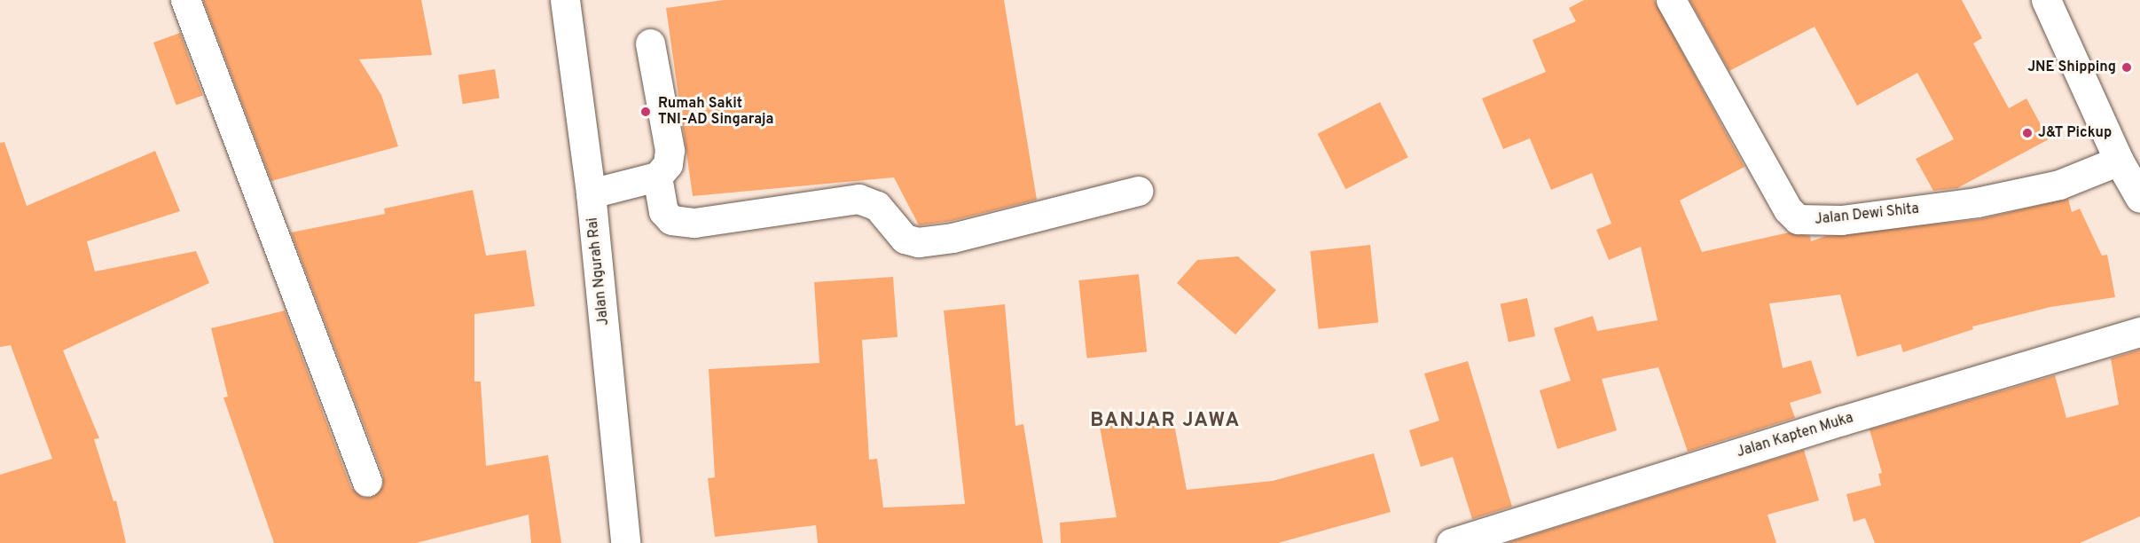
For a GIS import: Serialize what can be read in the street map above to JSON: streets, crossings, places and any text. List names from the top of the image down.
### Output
{
  "streets": {
    "main road": ["Jalan Dewi Shita", "Jalan Ngurah Rai", "Jalan Kapten Muka"]
  },
  "districts": ["BANJAR JAWA"],
  "places": ["JNE Shipping", "Rumah Sakit TNI-AD Singaraja", "J&T Pickup"]
}
